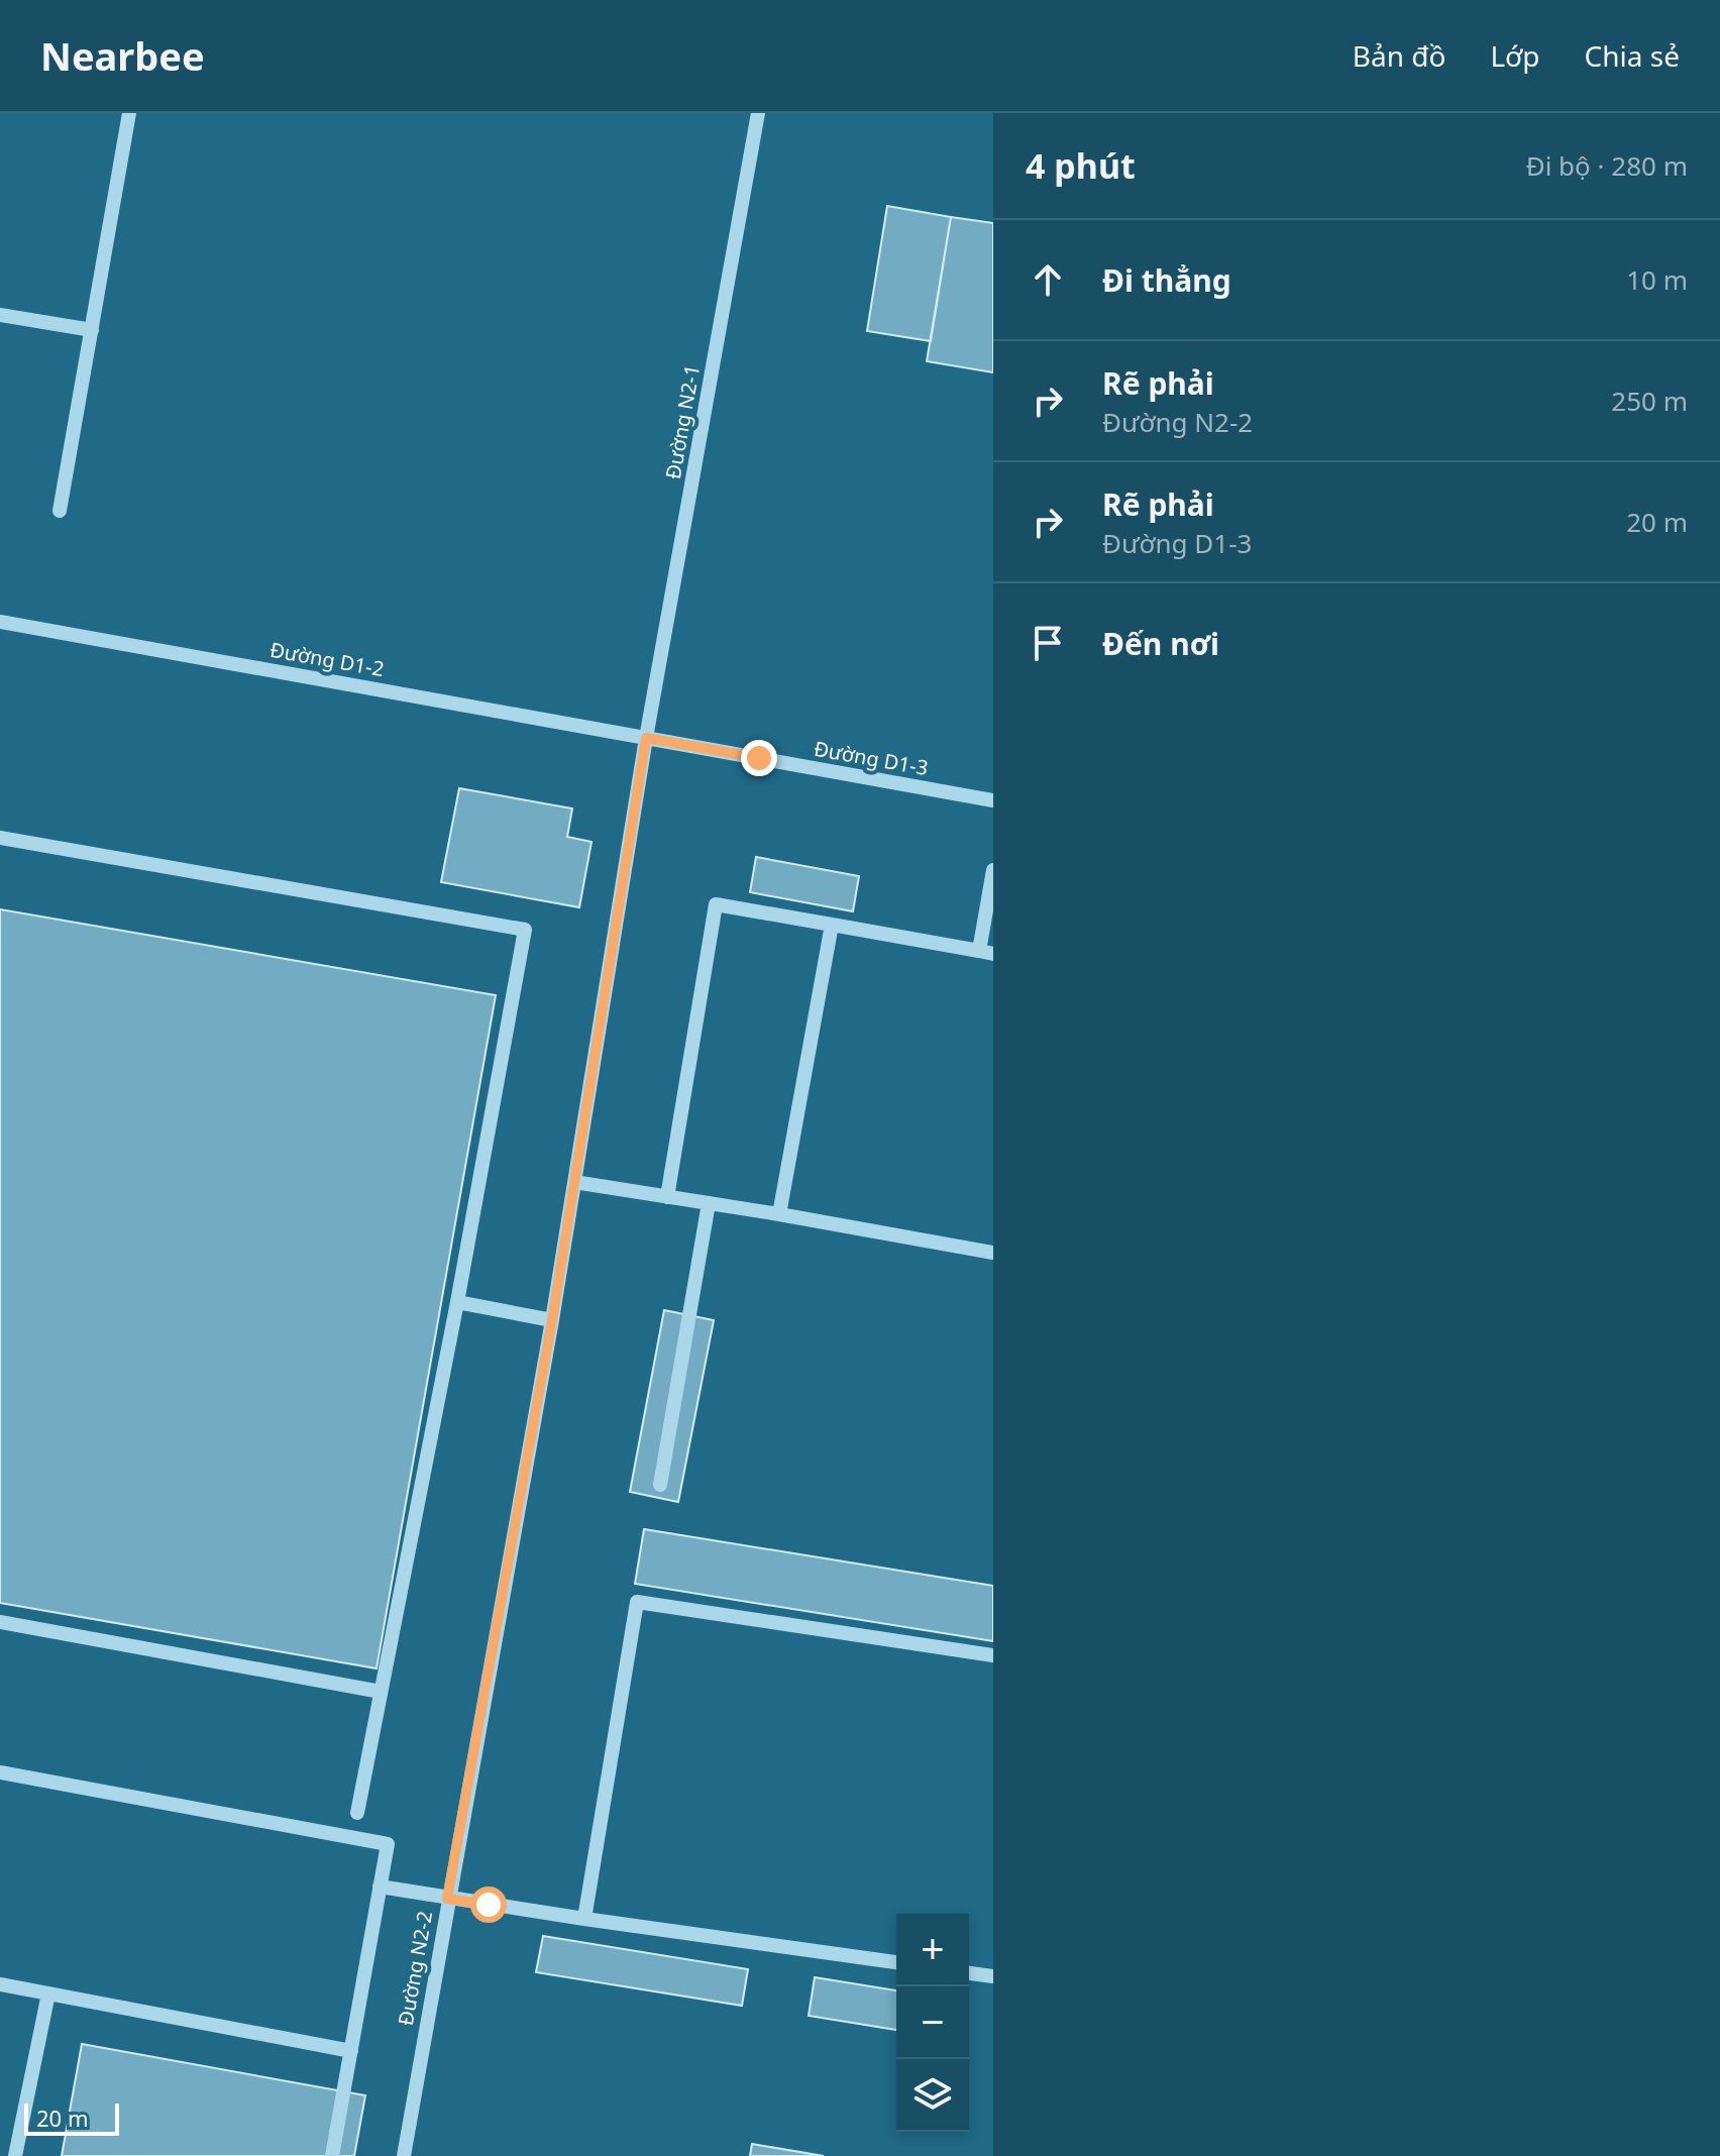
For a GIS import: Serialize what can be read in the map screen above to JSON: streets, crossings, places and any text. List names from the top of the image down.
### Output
{
  "streets": {
    "street": [
      "Đường N2-1",
      "Đường D1-2",
      "Đường D1-3",
      "Đường N2-2"
    ]
  },
  "crossings": [
    ["Đường N2-1", "Đường D1-2"],
    ["Đường N2-1", "Đường D1-3"],
    ["Đường N2-1", "Đường N2-2"],
    ["Đường D1-2", "Đường D1-3"],
    ["Đường D1-2", "Đường N2-2"],
    ["Đường D1-3", "Đường N2-2"]
  ],
  "scale_bar": "20 m",
  "page": {
    "header": "Nearbee",
    "nav": ["Bản đồ", "Lớp", "Chia sẻ"],
    "heading": ["4 phút", "Đi bộ · 280 m"],
    "list": [
      ["Đi thẳng", "10 m"],
      ["Rẽ phải", "Đường N2-2", "250 m"],
      ["Rẽ phải", "Đường D1-3", "20 m"],
      "Đến nơi"
    ],
    "map_buttons": ["+", "−"],
    "scale": "20 m"
  }
}
